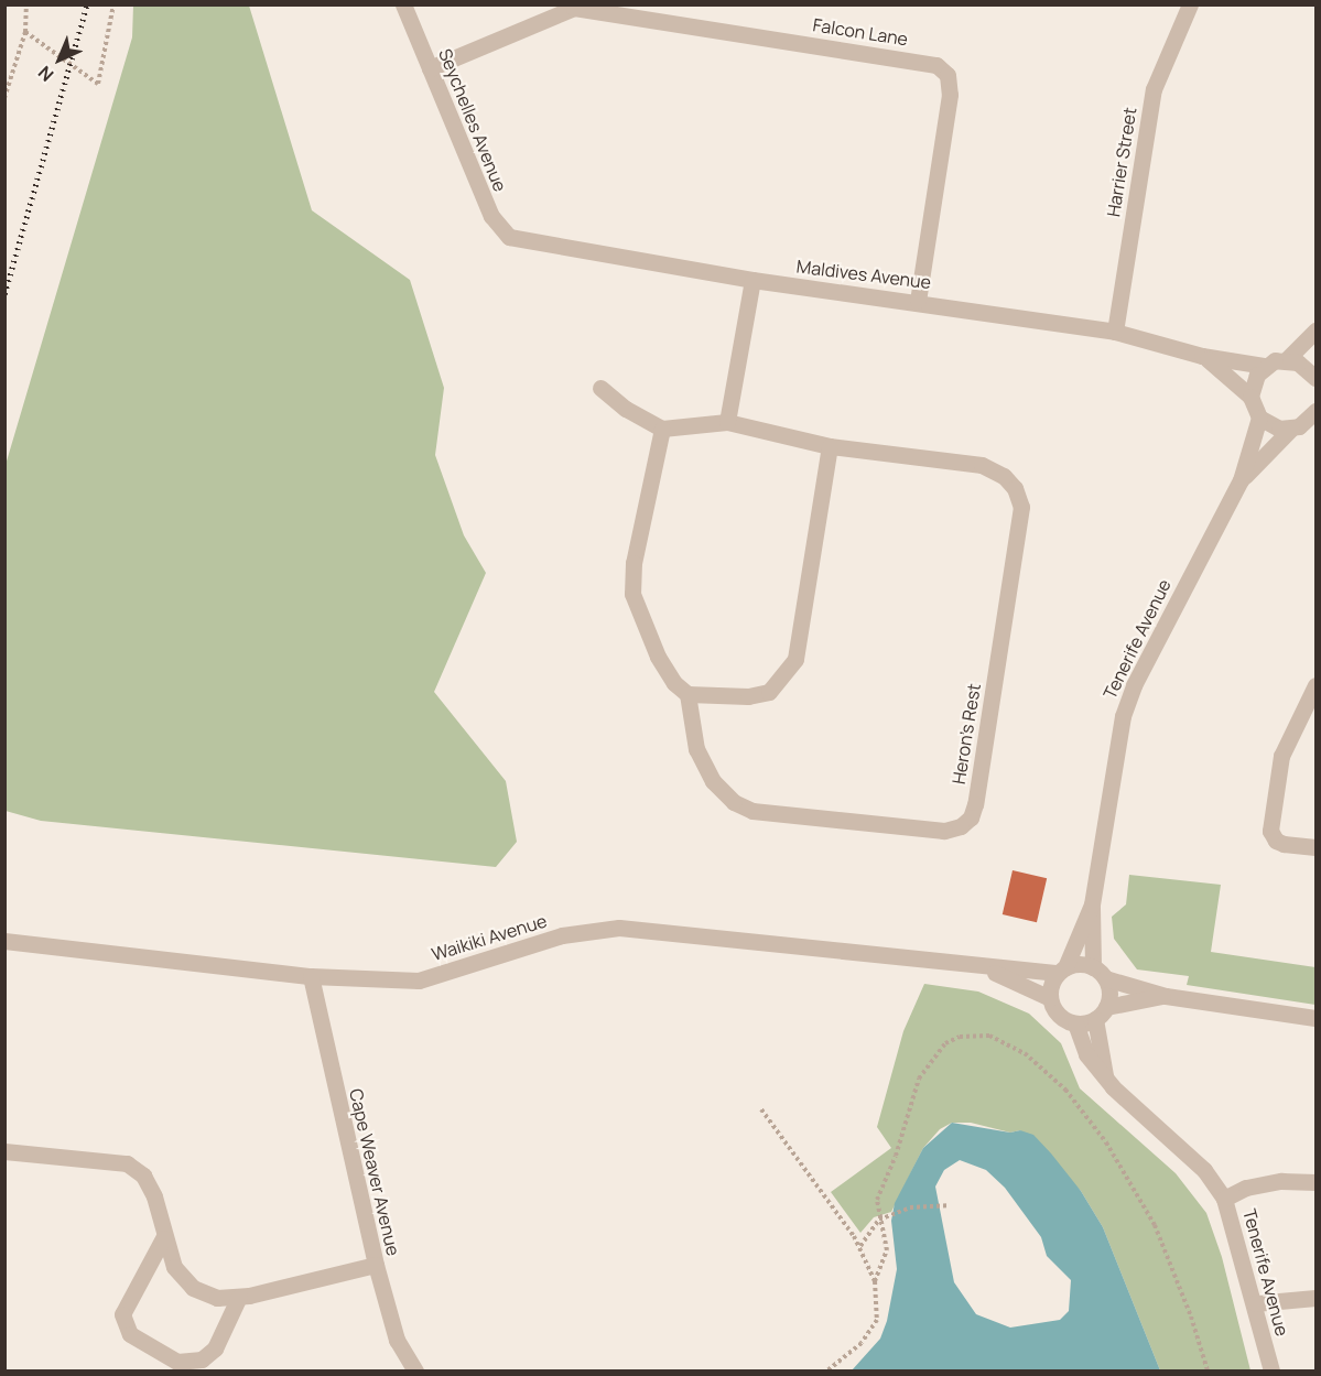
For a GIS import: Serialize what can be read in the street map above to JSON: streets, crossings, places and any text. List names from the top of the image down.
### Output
{
  "streets": {
    "street": [
      "Falcon Lane",
      "Seychelles Avenue",
      "Harrier Street",
      "Maldives Avenue",
      "Tenerife Avenue",
      "Heron's Rest",
      "Waikiki Avenue",
      "Cape Weaver Avenue"
    ]
  },
  "crossings": [
    ["Falcon Lane", "Seychelles Avenue"],
    ["Falcon Lane", "Maldives Avenue"],
    ["Seychelles Avenue", "Maldives Avenue"],
    ["Harrier Street", "Maldives Avenue"],
    ["Tenerife Avenue", "Waikiki Avenue"],
    ["Waikiki Avenue", "Cape Weaver Avenue"]
  ],
  "north": "bottom left"
}
